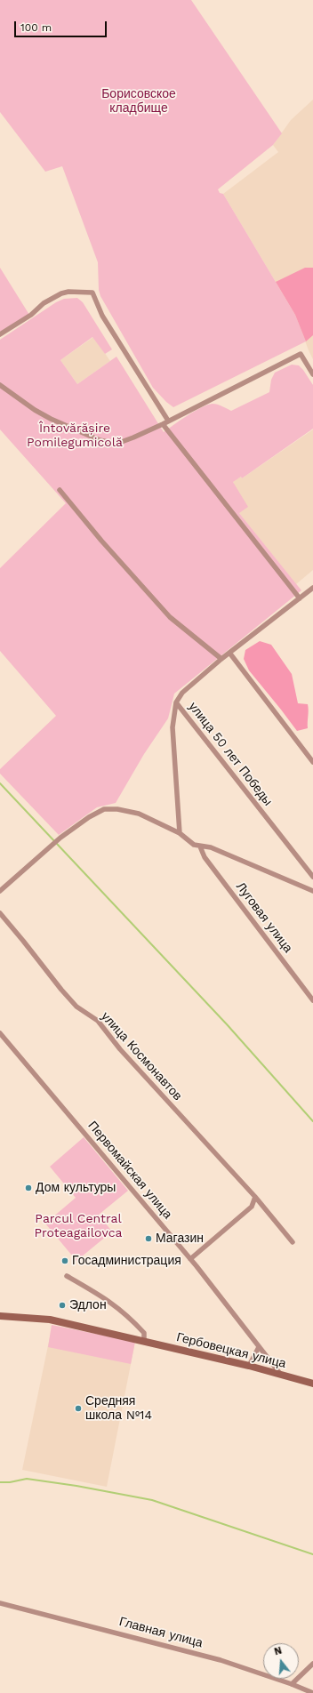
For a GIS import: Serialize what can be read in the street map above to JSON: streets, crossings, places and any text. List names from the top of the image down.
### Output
{
  "streets": {
    "street": [
      "улица 50 лет Победы",
      "Луговая улица",
      "улица Космонавтов",
      "Первомайская улица",
      "Гербовецкая улица",
      "Главная улица"
    ]
  },
  "crossings": [
    ["Первомайская улица", "Гербовецкая улица"]
  ],
  "parks": ["Борисовское кладбище", "Întovărășire Pomilegumicolă", "Parcul Central Proteagailovca"],
  "places": [
    "Дом культуры",
    "Магазин",
    "Госадминистрация",
    "Эдлон",
    "Средняя школа №14"
  ],
  "scale_bar": "100 m",
  "north": "top"
}
